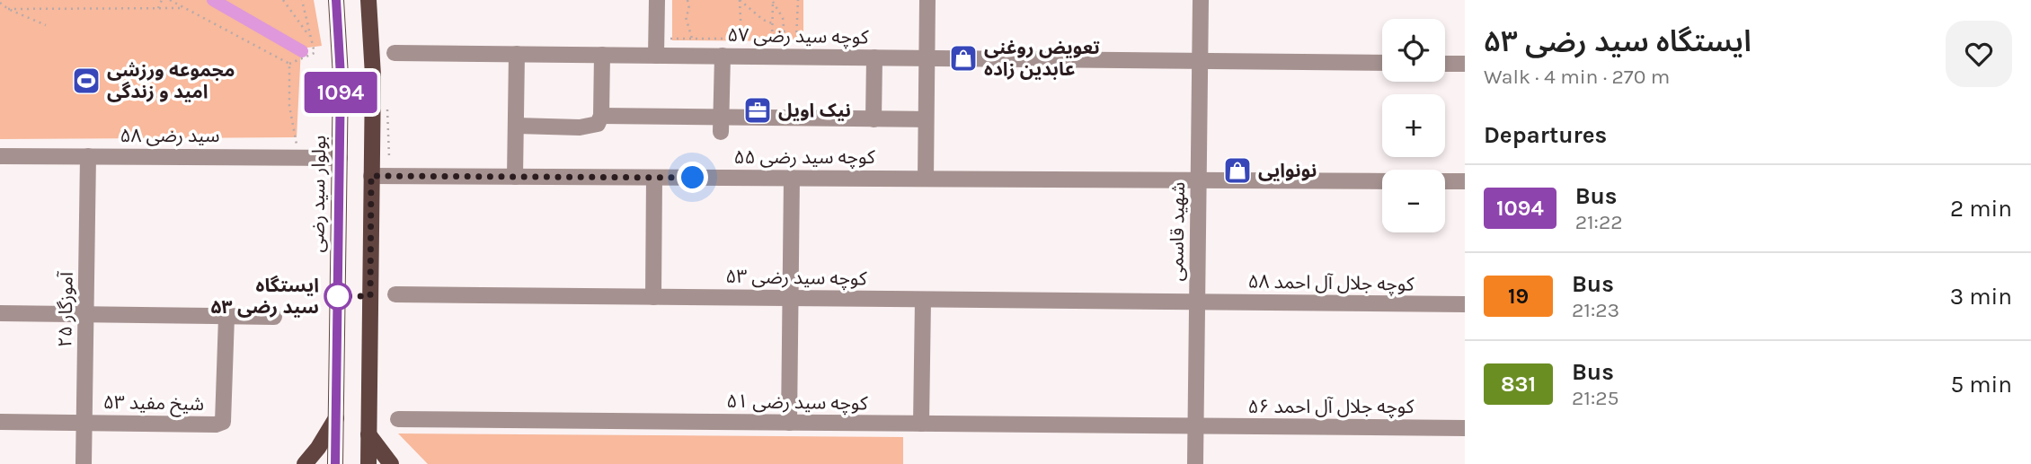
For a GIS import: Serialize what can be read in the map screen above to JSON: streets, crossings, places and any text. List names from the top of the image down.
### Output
{
  "streets": {
    "main road": ["بولوار سید رضی"],
    "street": [
      "کوچه سید رضی ۵۷",
      "سید رضی ۵۸",
      "کوچه سید رضی ۵۵",
      "شهید قاسمی",
      "کوچه سید رضی ۵۳",
      "کوچه جلال آل احمد ۵۸",
      "آموزگار ۲۵",
      "کوچه سید رضی ۵۱",
      "شیخ مفید ۵۳",
      "کوچه جلال آل احمد ۵۶"
    ]
  },
  "crossings": [
    ["کوچه سید رضی ۵۷", "شهید قاسمی"],
    ["سید رضی ۵۸", "بولوار سید رضی"],
    ["سید رضی ۵۸", "آموزگار ۲۵"],
    ["کوچه سید رضی ۵۵", "شهید قاسمی"],
    ["شهید قاسمی", "کوچه سید رضی ۵۳"],
    ["شهید قاسمی", "کوچه جلال آل احمد ۵۸"],
    ["شهید قاسمی", "کوچه سید رضی ۵۱"],
    ["شهید قاسمی", "کوچه جلال آل احمد ۵۶"],
    ["کوچه سید رضی ۵۳", "کوچه جلال آل احمد ۵۸"],
    ["آموزگار ۲۵", "شیخ مفید ۵۳"],
    ["کوچه سید رضی ۵۱", "کوچه جلال آل احمد ۵۶"]
  ],
  "places": {
    "shop": ["تعویض روغنی عابدین زاده", "نونوایی"],
    "sports": ["مجموعه ورزشی امید و زندگی"],
    "office": ["نیک اویل"],
    "other": ["ایستگاه سید رضی ۵۳"]
  },
  "lines": ["bus line 1094"],
  "page": {
    "on_map": "1094",
    "heading": [
      ["ایستگاه سید رضی ۵۳", "Walk · 4 min · 270 m"],
      "Departures"
    ],
    "map_buttons": ["+", "−"],
    "list": [
      {
        "mark": "1094",
        "name": "Bus",
        "note": "21:22",
        "value": "2 min"
      },
      {
        "mark": "19",
        "name": "Bus",
        "note": "21:23",
        "value": "3 min"
      },
      {
        "mark": "831",
        "name": "Bus",
        "note": "21:25",
        "value": "5 min"
      }
    ]
  }
}
